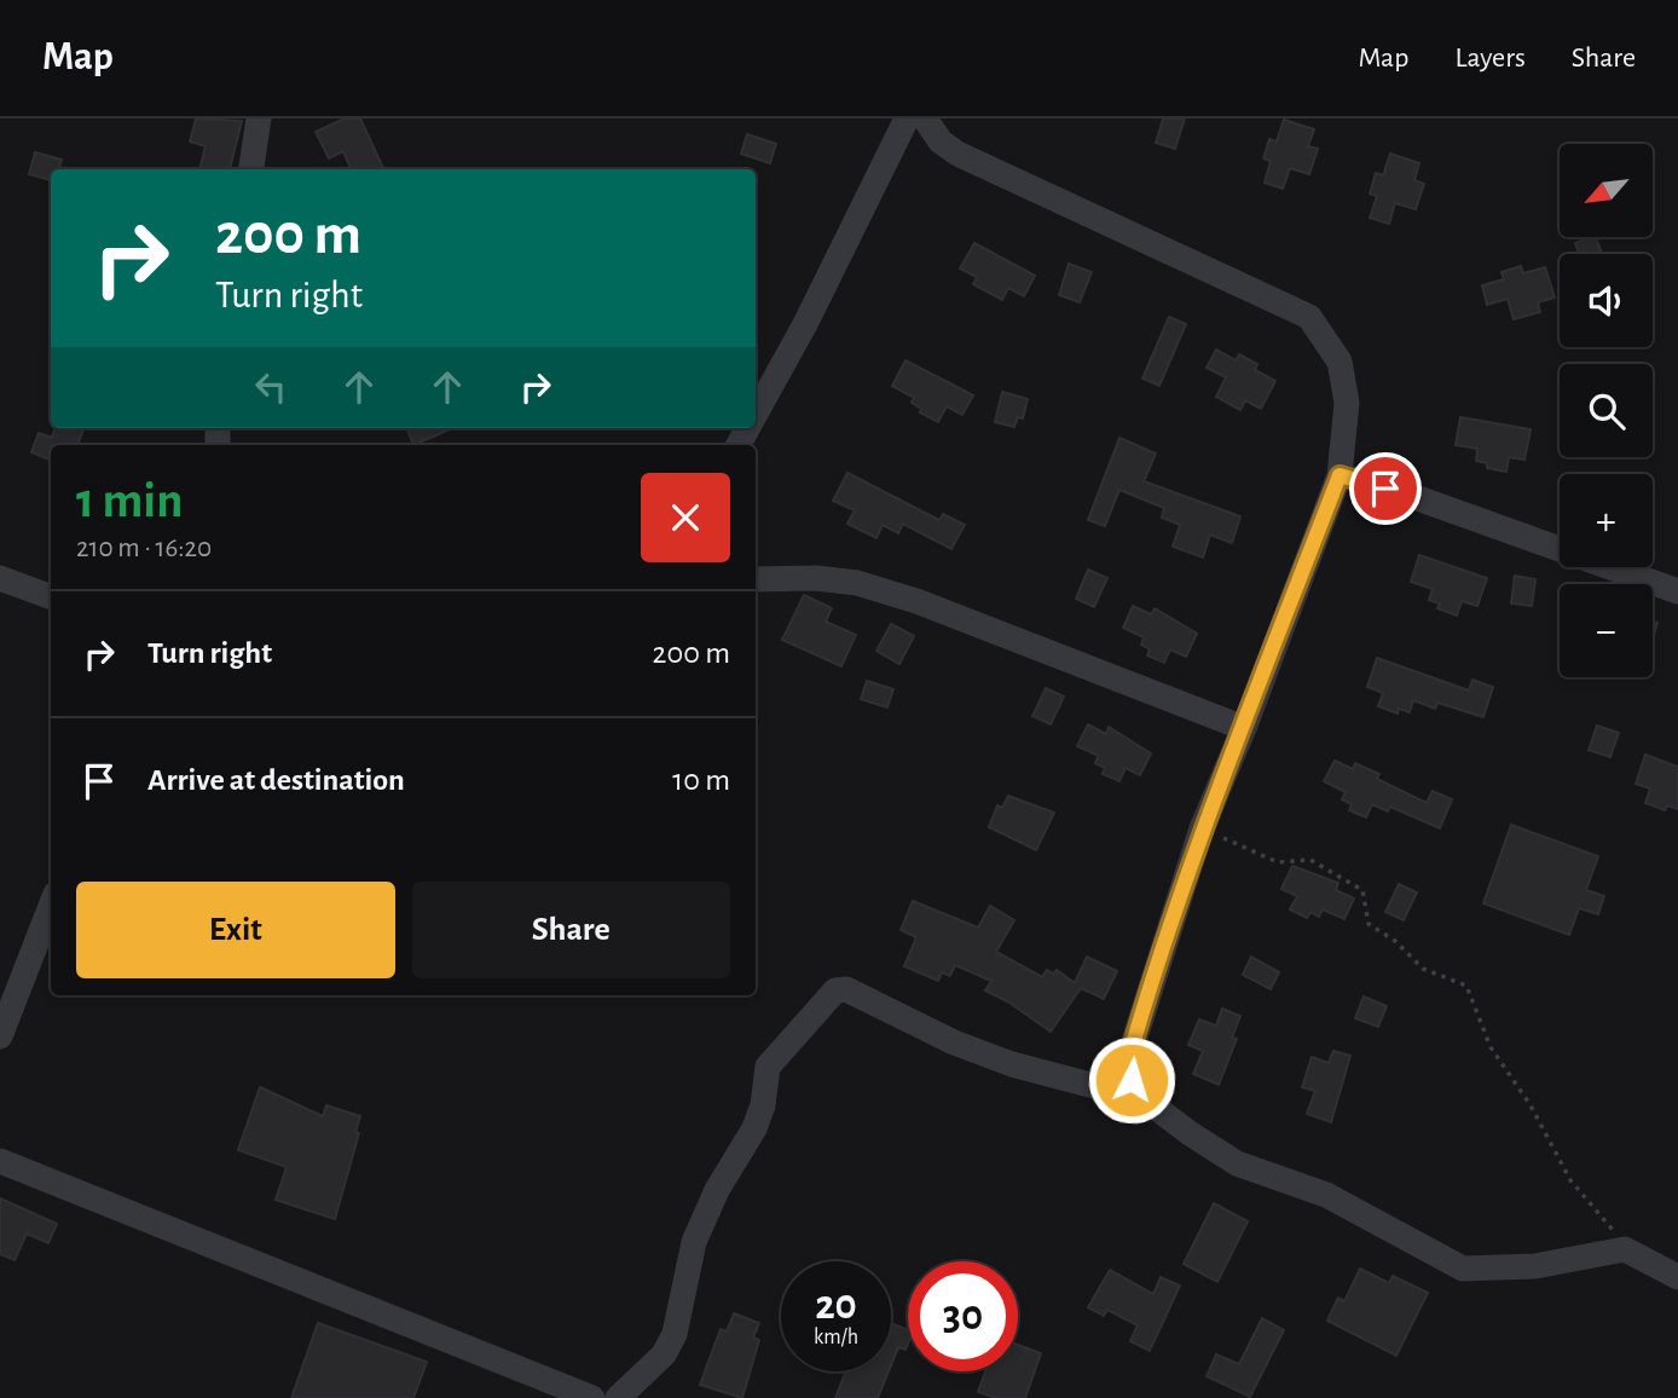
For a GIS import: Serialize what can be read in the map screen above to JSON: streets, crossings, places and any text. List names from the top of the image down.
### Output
{
  "north": "bottom left",
  "page": {
    "header": "Map",
    "nav": ["Map", "Layers", "Share"],
    "map_buttons": ["+", "−"],
    "turn": ["200 m", "Turn right"],
    "heading": ["1 min", "210 m · 16:20"],
    "list": [
      {
        "name": "Turn right",
        "value": "200 m"
      },
      {
        "name": "Arrive at destination",
        "value": "10 m"
      }
    ],
    "buttons": ["Exit", "Share"],
    "speed": "20 km/h",
    "limit": "30"
  }
}
